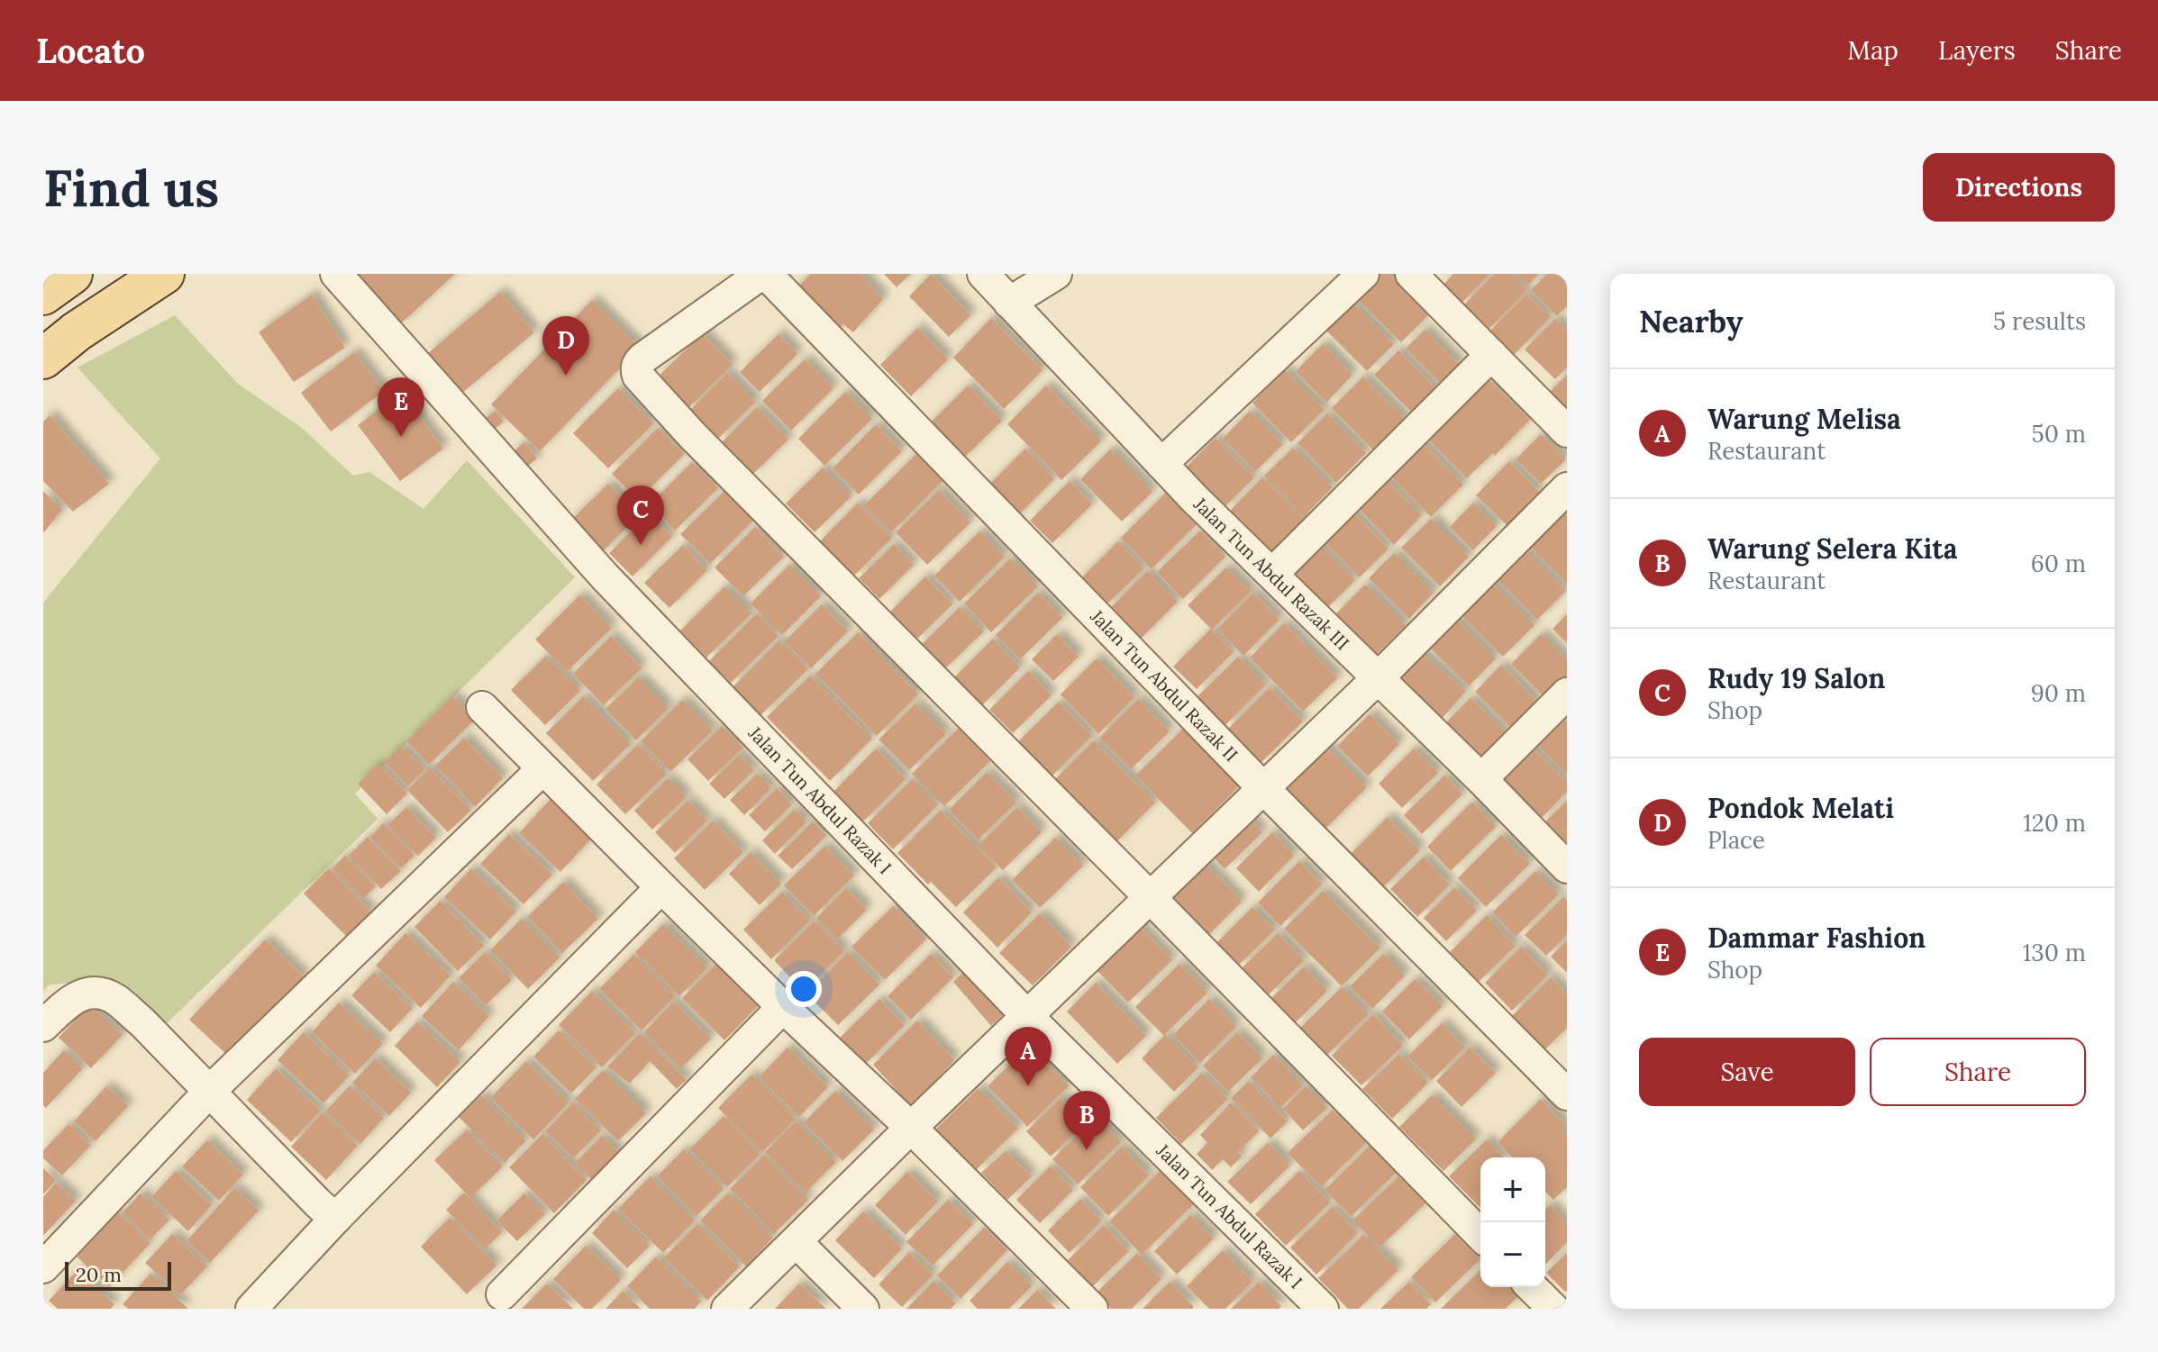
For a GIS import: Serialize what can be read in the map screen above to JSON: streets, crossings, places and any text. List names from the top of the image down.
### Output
{
  "streets": {
    "street": ["Jalan Tun Abdul Razak III", "Jalan Tun Abdul Razak II", "Jalan Tun Abdul Razak I"]
  },
  "scale_bar": "20 m",
  "page": {
    "header": "Locato",
    "nav": ["Map", "Layers", "Share"],
    "buttons": [
      "Directions",
      ["Save", "Share"]
    ],
    "title": "Find us",
    "heading": ["Nearby", "5 results"],
    "pins": [
      "D",
      "E",
      "C",
      "A",
      "B"
    ],
    "list": [
      {
        "mark": "A",
        "name": "Warung Melisa",
        "note": "Restaurant",
        "value": "50 m"
      },
      {
        "mark": "B",
        "name": "Warung Selera Kita",
        "note": "Restaurant",
        "value": "60 m"
      },
      {
        "mark": "C",
        "name": "Rudy 19 Salon",
        "note": "Shop",
        "value": "90 m"
      },
      {
        "mark": "D",
        "name": "Pondok Melati",
        "note": "Place",
        "value": "120 m"
      },
      {
        "mark": "E",
        "name": "Dammar Fashion",
        "note": "Shop",
        "value": "130 m"
      }
    ],
    "map_buttons": ["+", "−"],
    "scale": "20 m"
  }
}
